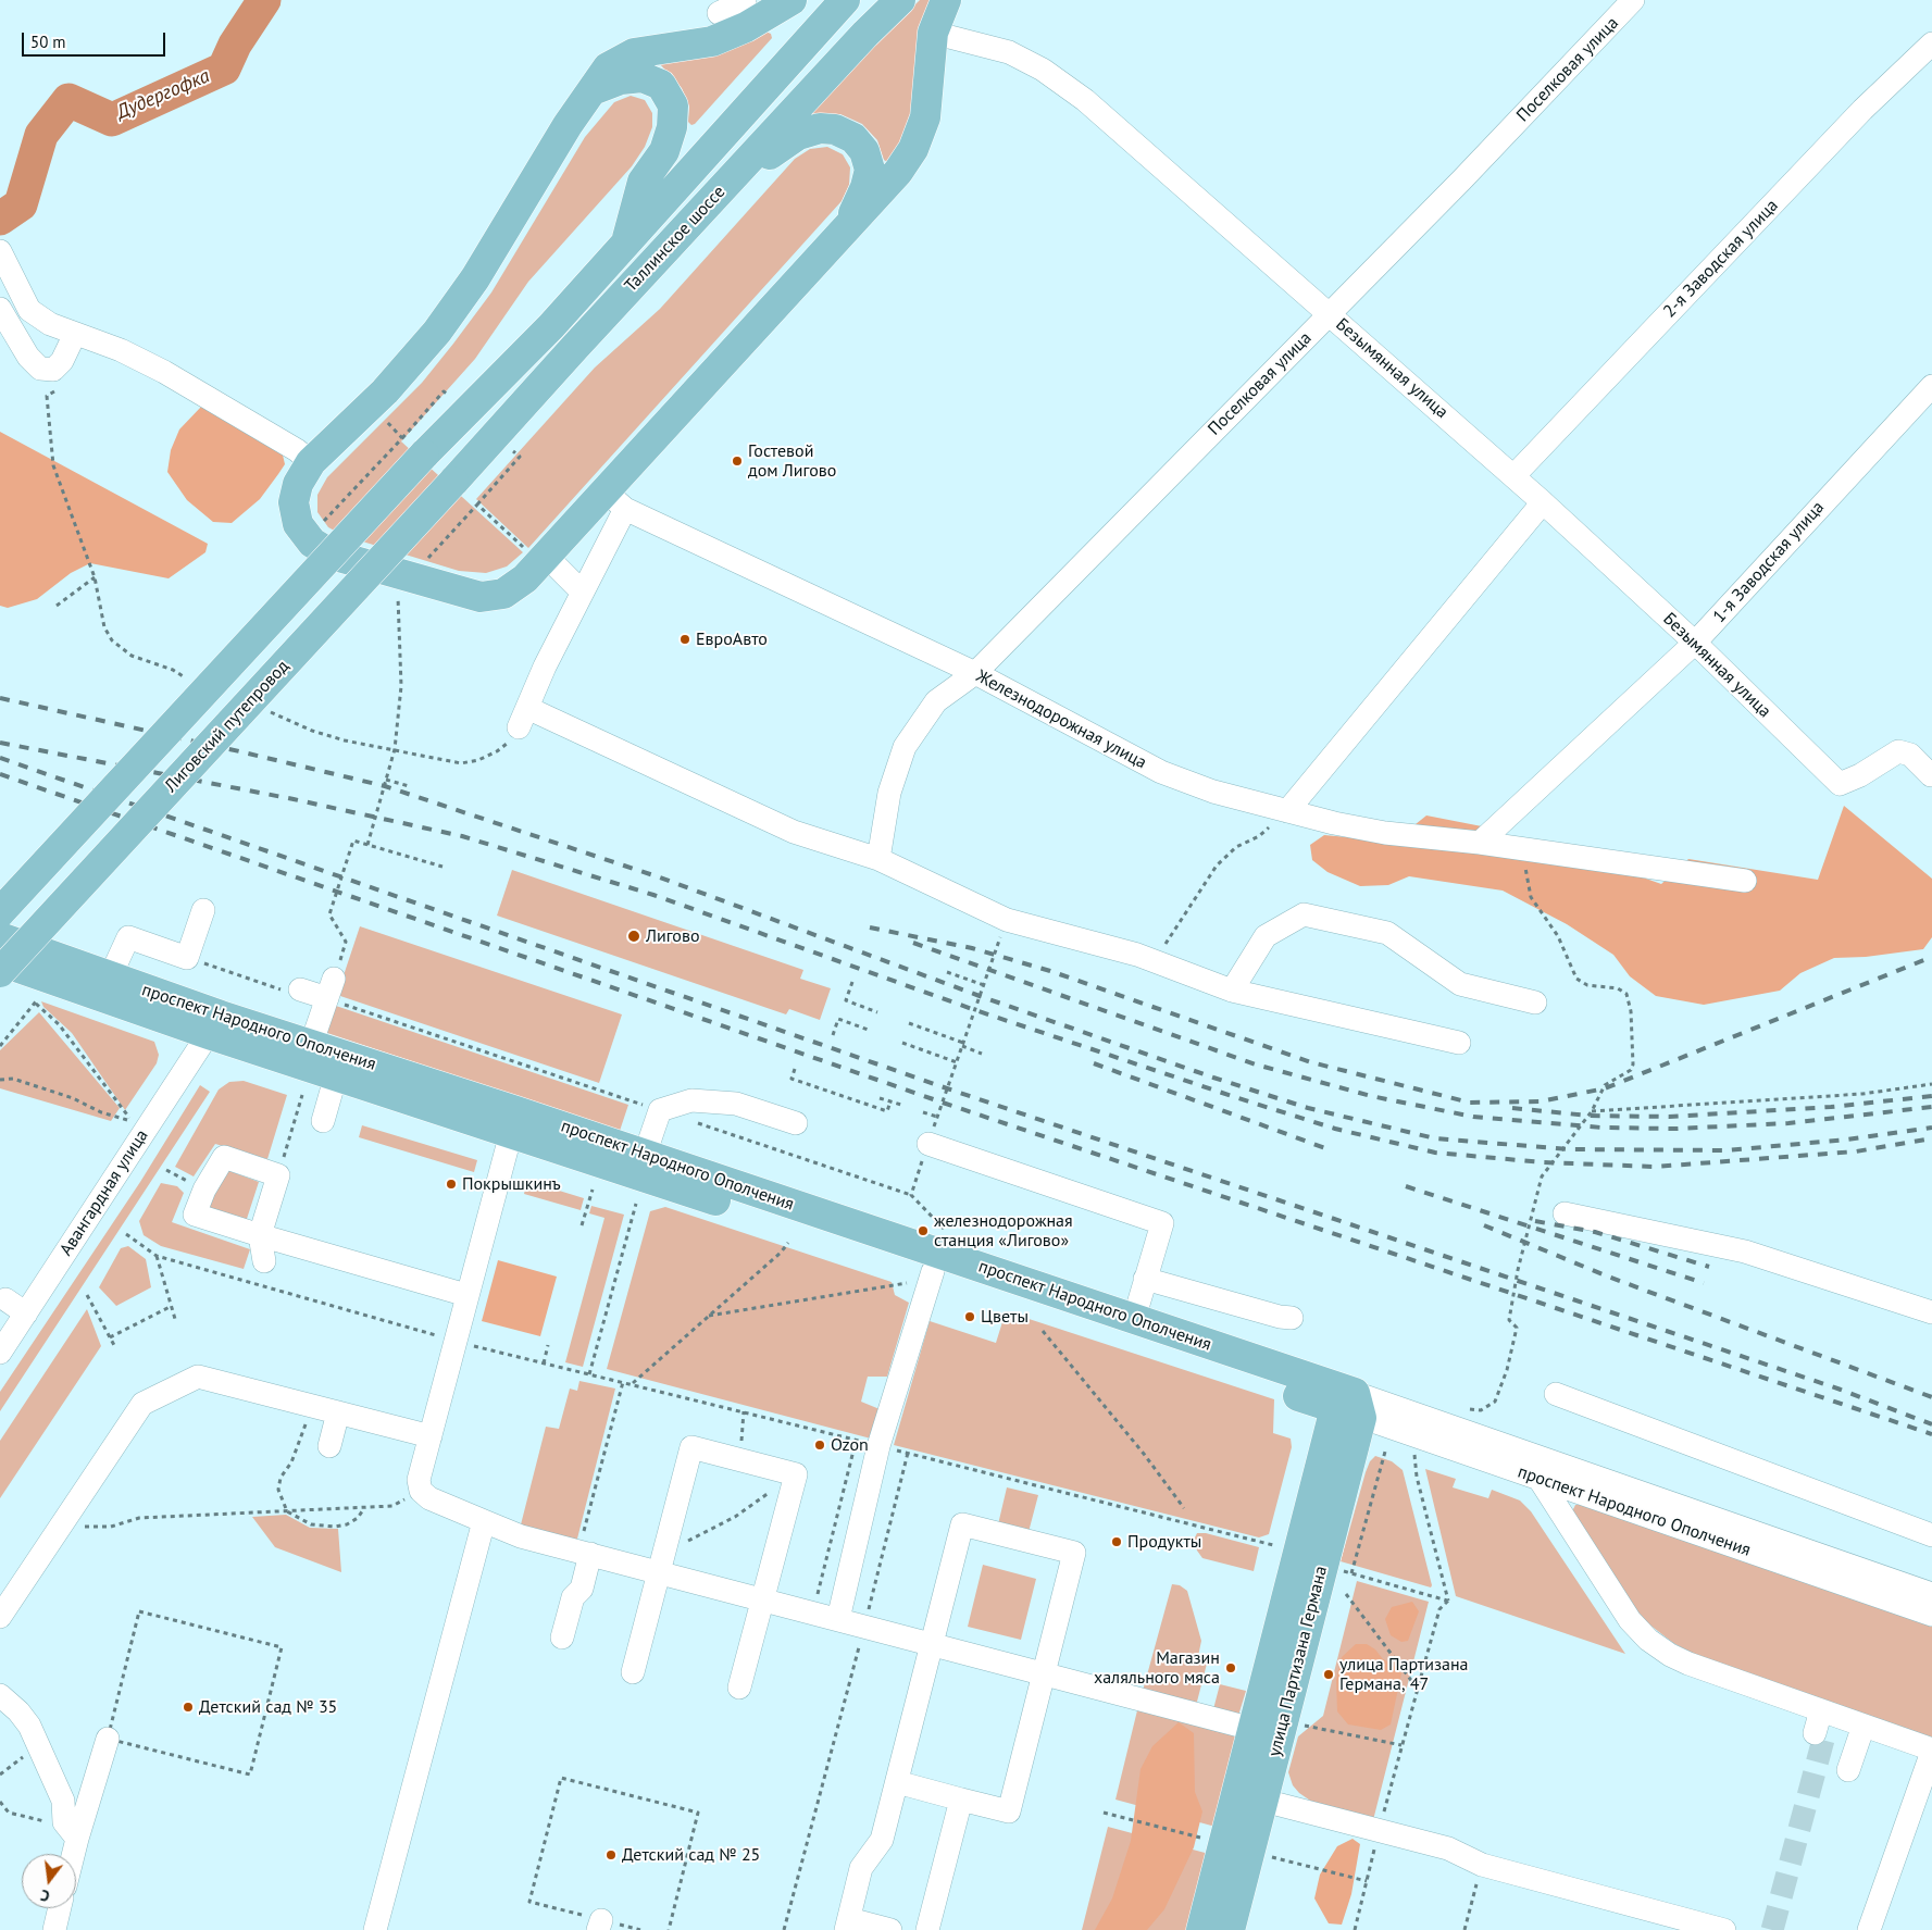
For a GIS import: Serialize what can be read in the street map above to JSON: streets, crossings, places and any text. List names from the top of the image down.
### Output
{
  "streets": {
    "main road": [
      "Таллинское шоссе",
      "Лиговский путепровод",
      "проспект Народного Ополчения",
      "улица Партизана Германа"
    ],
    "street": [
      "Поселковая улица",
      "2-я Заводская улица",
      "Безымянная улица",
      "1-я Заводская улица",
      "Железнодорожная улица",
      "Авангардная улица"
    ]
  },
  "crossings": [
    ["Поселковая улица", "Безымянная улица"],
    ["Поселковая улица", "Железнодорожная улица"],
    ["Таллинское шоссе", "Лиговский путепровод"],
    ["2-я Заводская улица", "Безымянная улица"],
    ["Безымянная улица", "1-я Заводская улица"],
    ["1-я Заводская улица", "Железнодорожная улица"],
    ["проспект Народного Ополчения", "Авангардная улица"],
    ["проспект Народного Ополчения", "улица Партизана Германа"]
  ],
  "water": ["Дудергофка"],
  "places": [
    "Гостевой дом Лигово",
    "ЕвроАвто",
    "Лигово",
    "Покрышкинъ",
    "железнодорожная станция «Лигово»",
    "Цветы",
    "Ozon",
    "Продукты",
    "Магазин халяльного мяса",
    "улица Партизана Германа, 47",
    "Детский сад № 35",
    "Детский сад № 25"
  ],
  "scale_bar": "50 m",
  "north": "bottom"
}
